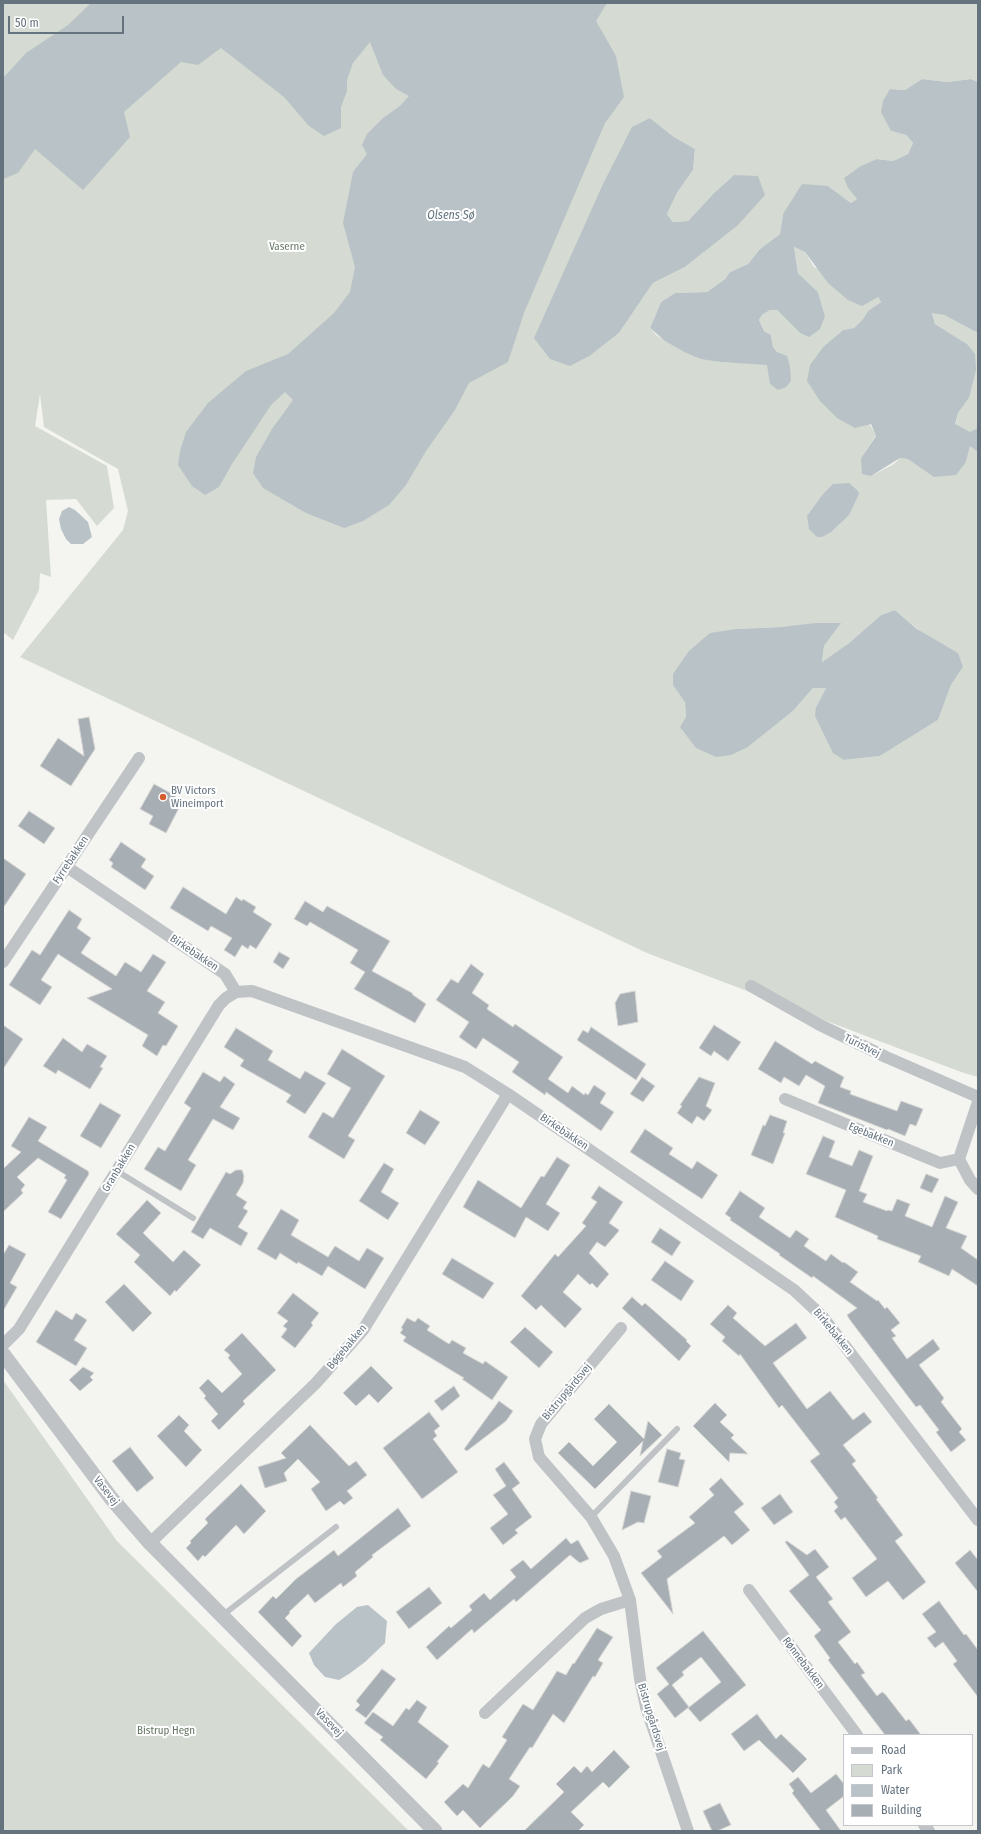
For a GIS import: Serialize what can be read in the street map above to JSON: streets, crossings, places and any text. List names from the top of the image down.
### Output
{
  "streets": {
    "street": [
      "Fyrrebakken",
      "Birkebakken",
      "Turistvej",
      "Egebakken",
      "Granbakken",
      "Bøgebakken",
      "Bistrupgårdsvej",
      "Vasevej",
      "Rønnebakken"
    ]
  },
  "crossings": [
    ["Fyrrebakken", "Birkebakken"],
    ["Birkebakken", "Granbakken"],
    ["Birkebakken", "Bøgebakken"],
    ["Bøgebakken", "Vasevej"]
  ],
  "water": ["Olsens Sø"],
  "parks": ["Vaserne", "Bistrup Hegn"],
  "places": ["BV Victors Wineimport"],
  "legend": [
    "Road",
    "Park",
    "Water",
    "Building"
  ],
  "scale_bar": "50 m"
}
